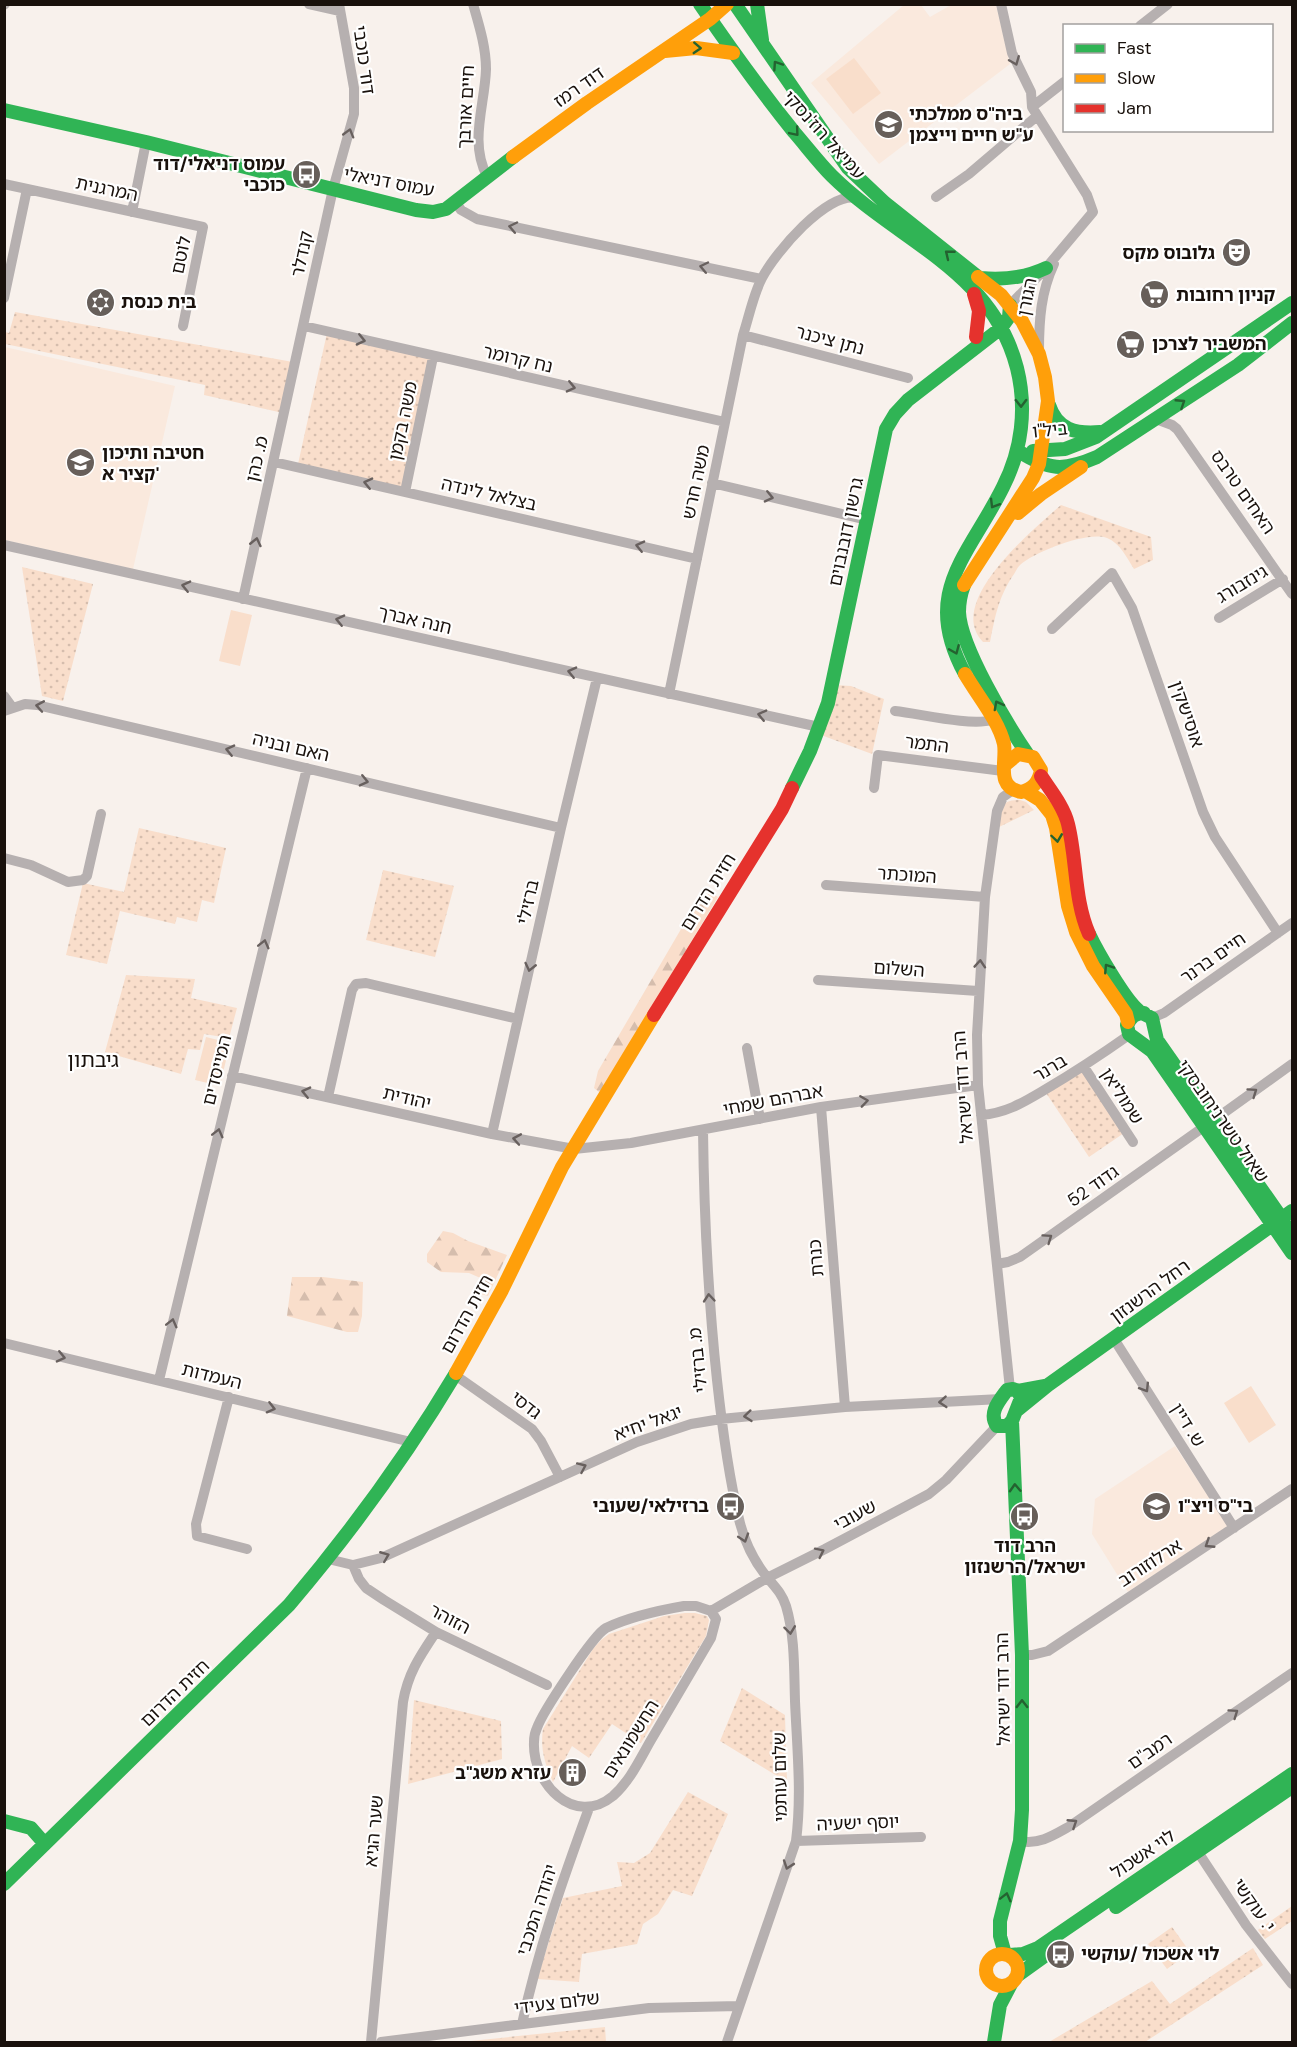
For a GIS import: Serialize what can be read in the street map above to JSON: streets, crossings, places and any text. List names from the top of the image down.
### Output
{
  "streets": {
    "street": [
      "דוד כוכבי",
      "דוד רמז",
      "חיים אורבך",
      "עמיאל רוז'נסקי",
      "עמוס דניאלי",
      "המרגנית",
      "קנדלר",
      "לוטם",
      "הגורן",
      "נתן ציכנר",
      "נח קרומר",
      "משה בקמן",
      "ביל\"ו",
      "מ. כהן",
      "משה חרש",
      "האחים טרבס",
      "בצלאל לינדה",
      "גרשון דובנבוים",
      "גינזבורג",
      "חנה אברך",
      "אוסישקין",
      "התמר",
      "האם ובניה",
      "המוכתר",
      "חזית הדרום",
      "ברזילי",
      "חיים ברנר",
      "השלום",
      "ברנר",
      "המייסדים",
      "הרב דוד ישראל",
      "שמוליאן",
      "יהודית",
      "אברהם שמחי",
      "שאול טשרניחובסקי",
      "גדוד 52",
      "כנרת",
      "רחל הרשנזון",
      "מ. ברזילי",
      "העמדות",
      "גדסי",
      "יגאל יחיא",
      "ש. דיין",
      "שעובי",
      "ארלוזורוב",
      "הזוהר",
      "החשמונאים",
      "רמב\"ם",
      "שלום עותמי",
      "יוסף ישעיה",
      "שער הגיא",
      "לוי אשכול",
      "י. עוקשי",
      "יהודה המכבי",
      "שלום צעידי"
    ]
  },
  "crossings": [
    ["דוד כוכבי", "עמוס דניאלי"],
    ["דוד כוכבי", "קנדלר"],
    ["דוד רמז", "חיים אורבך"],
    ["דוד רמז", "עמיאל רוז'נסקי"],
    ["דוד רמז", "עמוס דניאלי"],
    ["עמיאל רוז'נסקי", "הגורן"],
    ["עמיאל רוז'נסקי", "גרשון דובנבוים"],
    ["עמוס דניאלי", "קנדלר"],
    ["עמוס דניאלי", "משה חרש"],
    ["המרגנית", "לוטם"],
    ["קנדלר", "נח קרומר"],
    ["קנדלר", "מ. כהן"],
    ["הגורן", "גרשון דובנבוים"],
    ["נתן ציכנר", "משה חרש"],
    ["נח קרומר", "משה בקמן"],
    ["נח קרומר", "מ. כהן"],
    ["נח קרומר", "משה חרש"],
    ["משה בקמן", "בצלאל לינדה"],
    ["ביל\"ו", "האחים טרבס"],
    ["מ. כהן", "בצלאל לינדה"],
    ["מ. כהן", "חנה אברך"],
    ["משה חרש", "בצלאל לינדה"],
    ["משה חרש", "חנה אברך"],
    ["האחים טרבס", "גינזבורג"],
    ["גרשון דובנבוים", "חנה אברך"],
    ["גרשון דובנבוים", "חזית הדרום"],
    ["חנה אברך", "חזית הדרום"],
    ["חנה אברך", "ברזילי"],
    ["אוסישקין", "חיים ברנר"],
    ["התמר", "הרב דוד ישראל"],
    ["התמר", "שאול טשרניחובסקי"],
    ["האם ובניה", "ברזילי"],
    ["האם ובניה", "המייסדים"],
    ["המוכתר", "הרב דוד ישראל"],
    ["חזית הדרום", "יהודית"],
    ["חזית הדרום", "אברהם שמחי"],
    ["חזית הדרום", "העמדות"],
    ["חזית הדרום", "גדסי"],
    ["חזית הדרום", "יגאל יחיא"],
    ["ברזילי", "יהודית"],
    ["חיים ברנר", "שאול טשרניחובסקי"],
    ["השלום", "הרב דוד ישראל"],
    ["ברנר", "הרב דוד ישראל"],
    ["ברנר", "שמוליאן"],
    ["ברנר", "שאול טשרניחובסקי"],
    ["המייסדים", "יהודית"],
    ["המייסדים", "העמדות"],
    ["הרב דוד ישראל", "אברהם שמחי"],
    ["הרב דוד ישראל", "שאול טשרניחובסקי"],
    ["הרב דוד ישראל", "גדוד 52"],
    ["הרב דוד ישראל", "רחל הרשנזון"],
    ["הרב דוד ישראל", "יגאל יחיא"],
    ["הרב דוד ישראל", "ארלוזורוב"],
    ["הרב דוד ישראל", "רמב\"ם"],
    ["הרב דוד ישראל", "לוי אשכול"],
    ["יהודית", "אברהם שמחי"],
    ["אברהם שמחי", "כנרת"],
    ["אברהם שמחי", "מ. ברזילי"],
    ["שאול טשרניחובסקי", "גדוד 52"],
    ["שאול טשרניחובסקי", "רחל הרשנזון"],
    ["כנרת", "יגאל יחיא"],
    ["רחל הרשנזון", "ש. דיין"],
    ["רחל הרשנזון", "שעובי"],
    ["מ. ברזילי", "יגאל יחיא"],
    ["מ. ברזילי", "שעובי"],
    ["מ. ברזילי", "שלום עותמי"],
    ["גדסי", "יגאל יחיא"],
    ["יגאל יחיא", "הזוהר"],
    ["ש. דיין", "ארלוזורוב"],
    ["שעובי", "החשמונאים"],
    ["שעובי", "שלום עותמי"],
    ["הזוהר", "שער הגיא"],
    ["החשמונאים", "יהודה המכבי"],
    ["שלום עותמי", "יוסף ישעיה"],
    ["שלום עותמי", "שלום צעידי"],
    ["לוי אשכול", "י. עוקשי"],
    ["יהודה המכבי", "שלום צעידי"]
  ],
  "one_way": [
    "דוד כוכבי",
    "עמוס דניאלי",
    "נח קרומר",
    "מ. כהן",
    "בצלאל לינדה",
    "חנה אברך",
    "ברזילי",
    "המייסדים",
    "הרב דוד ישראל",
    "יהודית",
    "אברהם שמחי",
    "גדוד 52",
    "העמדות",
    "ש. דיין",
    "שעובי",
    "ארלוזורוב",
    "רמב\"ם",
    "שלום עותמי"
  ],
  "districts": ["גיבתון"],
  "places": {
    "school or university": ["ביה\"ס ממלכתי ע\"ש חיים וייצמן", "חטיבה ותיכון קציר א'", "בי\"ס ויצ\"ו"],
    "bus stop": [
      "עמוס דניאלי/דוד כוכבי",
      "ברזילאי/שעובי",
      "הרב דוד ישראל/הרשנזון",
      "לוי אשכול /עוקשי"
    ],
    "theatre": ["גלובוס מקס"],
    "supermarket": ["קניון רחובות", "המשביר לצרכן"],
    "synagogue": ["בית כנסת"],
    "building": ["עזרא משג\"ב"]
  },
  "legend": ["Fast", "Slow", "Jam"]
}
